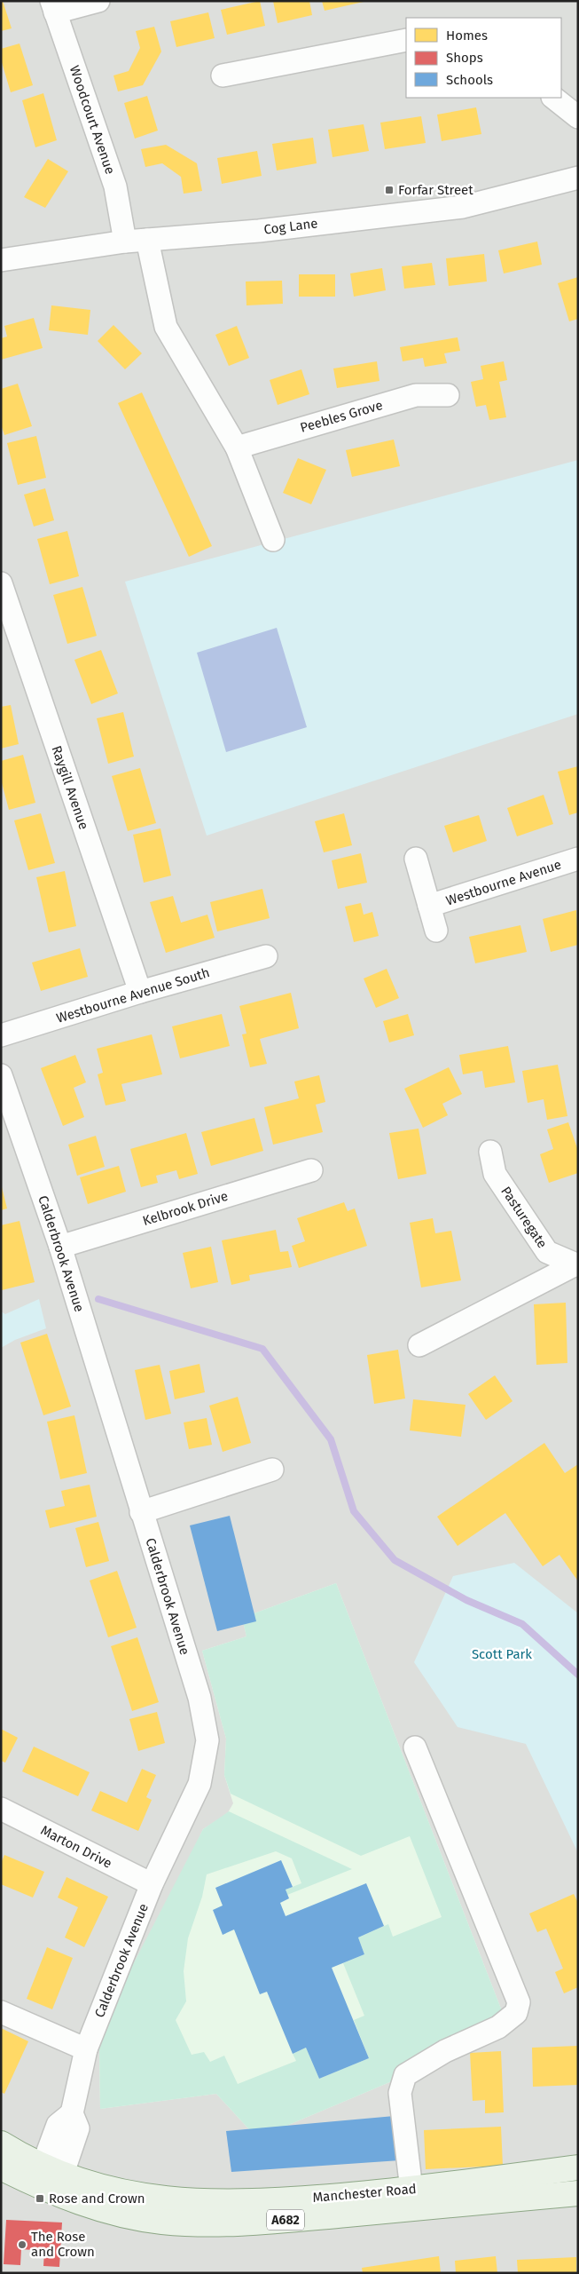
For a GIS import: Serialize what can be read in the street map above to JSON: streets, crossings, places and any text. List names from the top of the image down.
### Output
{
  "streets": {
    "main road": ["Manchester Road", "A682"],
    "street": [
      "Woodcourt Avenue",
      "Cog Lane",
      "Peebles Grove",
      "Raygill Avenue",
      "Westbourne Avenue",
      "Westbourne Avenue South",
      "Kelbrook Drive",
      "Pasturegate",
      "Calderbrook Avenue",
      "Marton Drive"
    ]
  },
  "crossings": [
    ["Woodcourt Avenue", "Cog Lane"],
    ["Raygill Avenue", "Westbourne Avenue South"],
    ["Kelbrook Drive", "Calderbrook Avenue"],
    ["Calderbrook Avenue", "Marton Drive"],
    ["Calderbrook Avenue", "Manchester Road"]
  ],
  "parks": ["Scott Park"],
  "places": {
    "transit": ["Forfar Street", "Rose and Crown"],
    "other": ["The Rose and Crown"]
  },
  "legend": ["Homes", "Shops", "Schools"]
}
